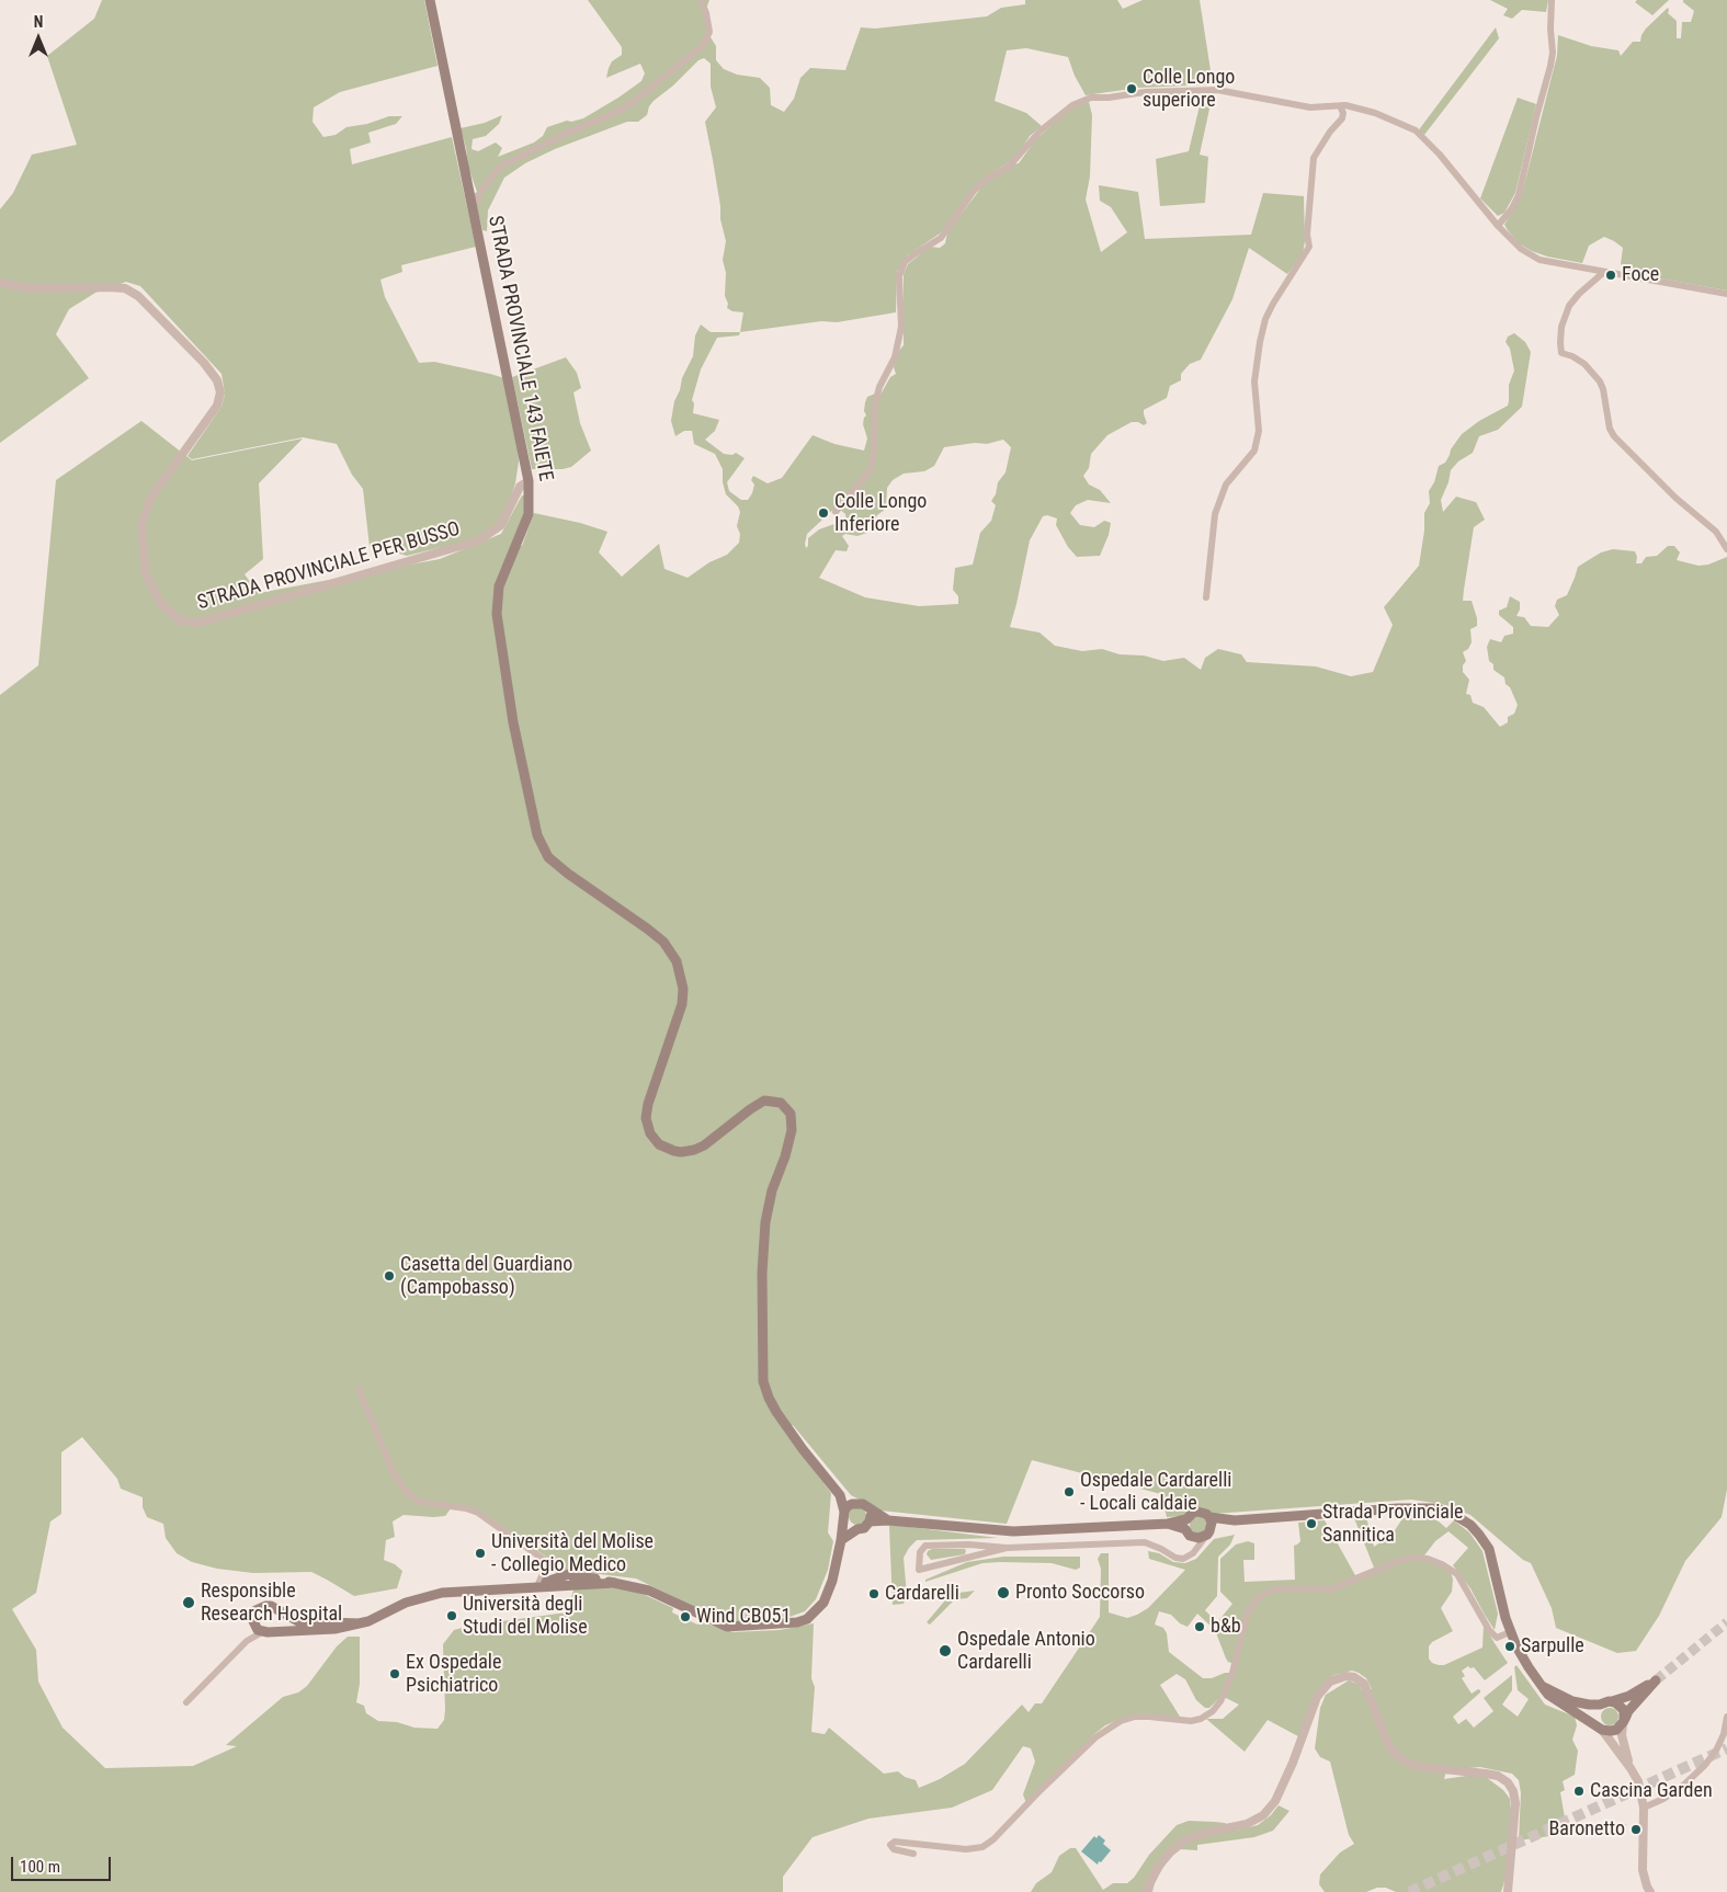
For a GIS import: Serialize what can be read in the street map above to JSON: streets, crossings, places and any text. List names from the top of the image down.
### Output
{
  "streets": {
    "main road": ["STRADA PROVINCIALE 143 FAIETE"],
    "street": ["STRADA PROVINCIALE PER BUSSO"]
  },
  "crossings": [
    ["STRADA PROVINCIALE 143 FAIETE", "STRADA PROVINCIALE PER BUSSO"]
  ],
  "places": [
    "Colle Longo superiore",
    "Foce",
    "Colle Longo Inferiore",
    "Casetta del Guardiano (Campobasso)",
    "Ospedale Cardarelli - Locali caldaie",
    "Strada Provinciale Sannitica",
    "Università del Molise - Collegio Medico",
    "Pronto Soccorso",
    "Cardarelli",
    "Responsible Research Hospital",
    "Università degli Studi del Molise",
    "Wind CB051",
    "b&b",
    "Sarpulle",
    "Ospedale Antonio Cardarelli",
    "Ex Ospedale Psichiatrico",
    "Cascina Garden",
    "Baronetto"
  ],
  "scale_bar": "100 m",
  "north": "top"
}
